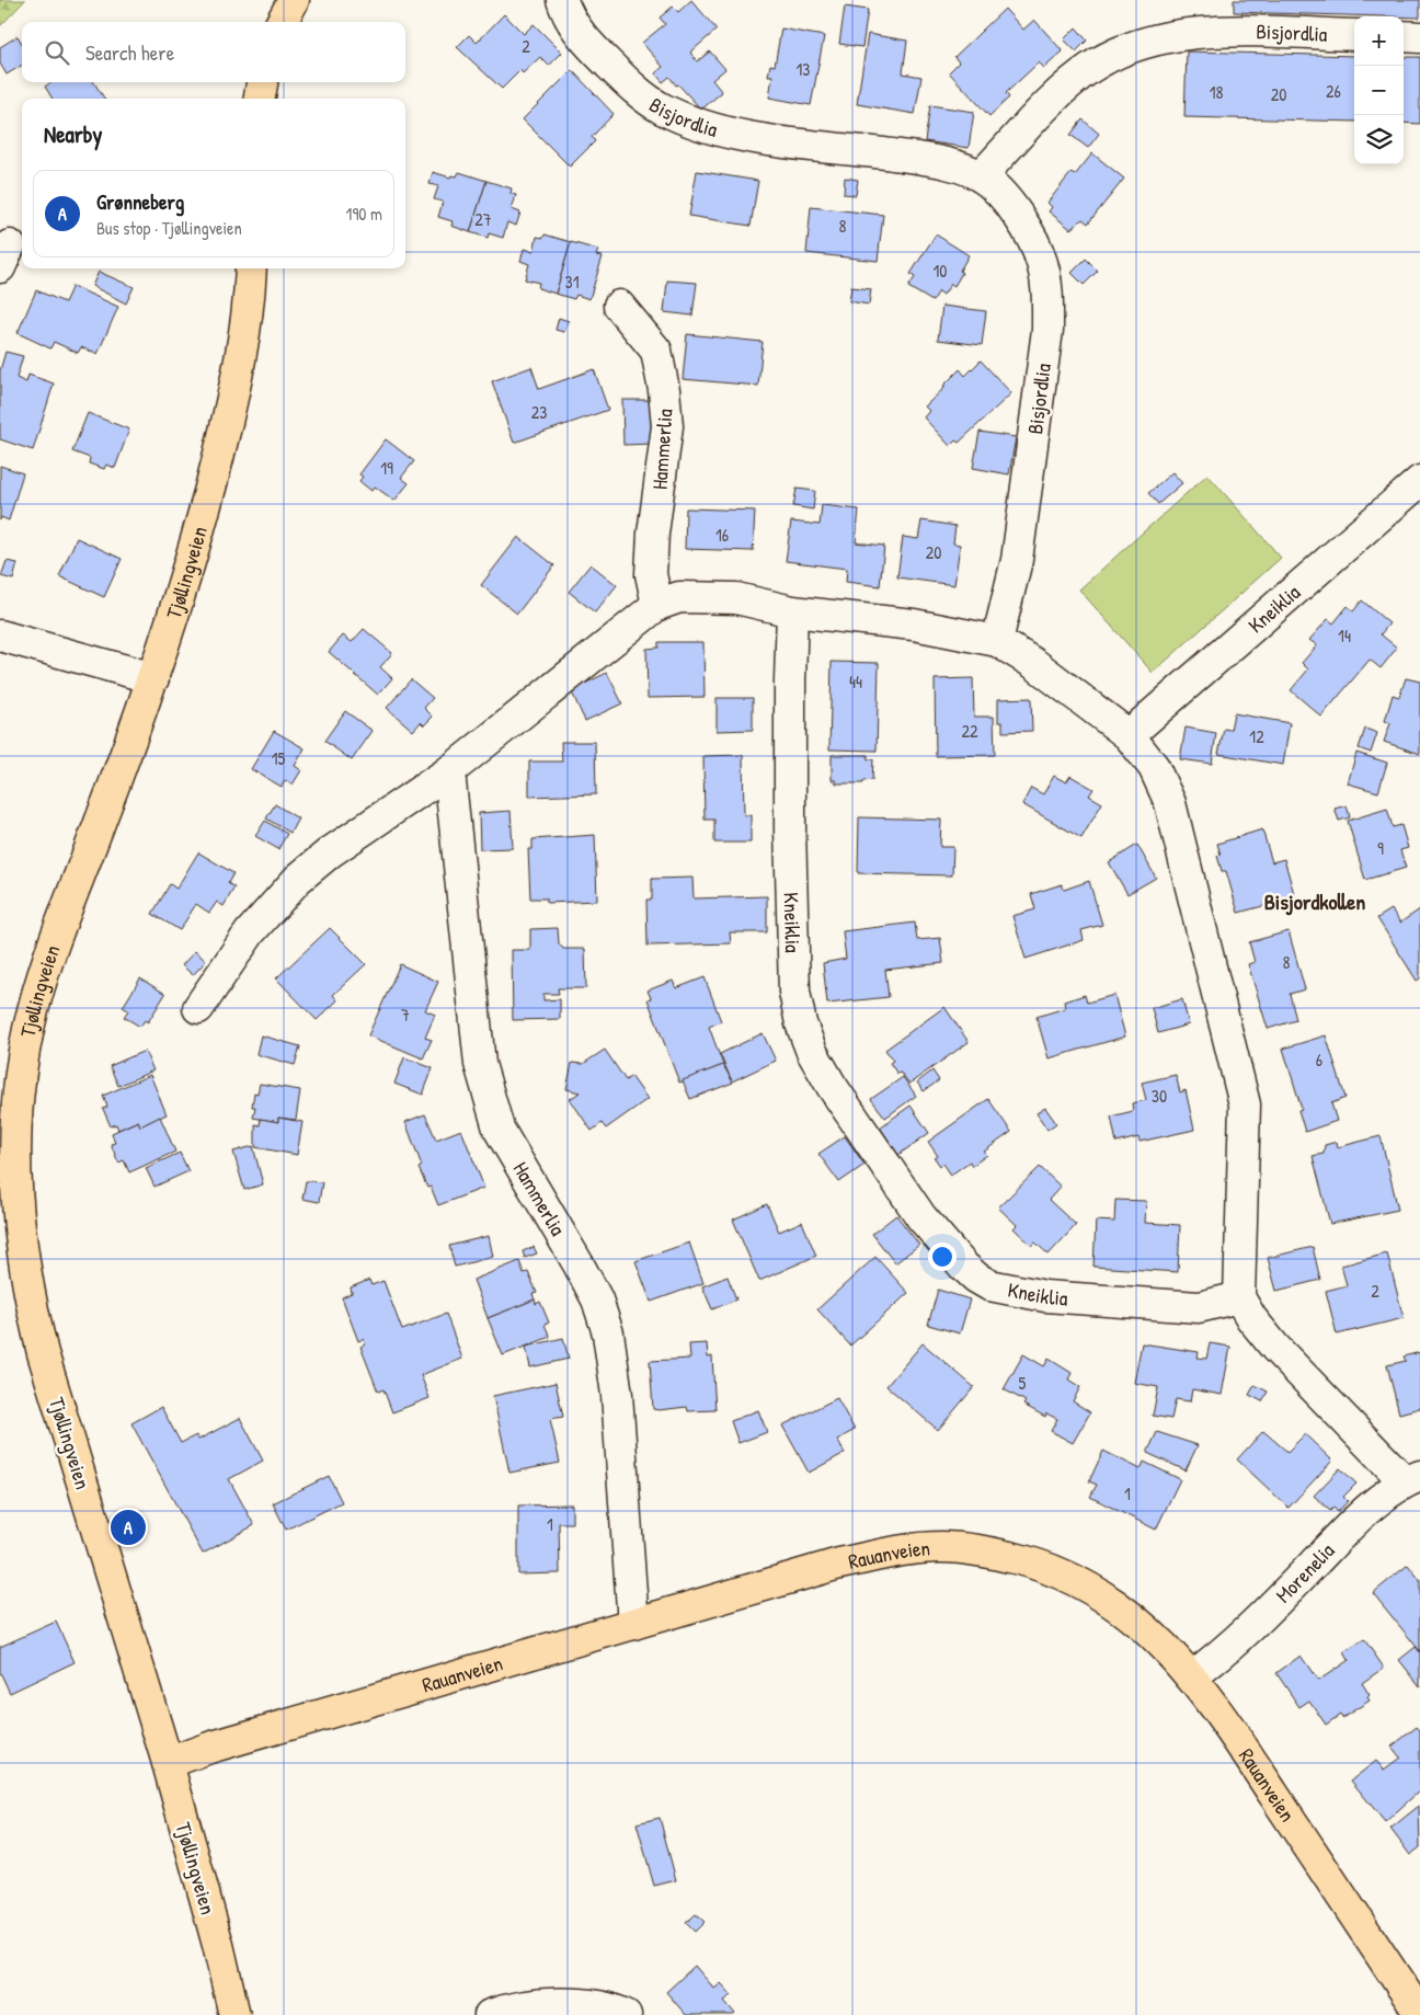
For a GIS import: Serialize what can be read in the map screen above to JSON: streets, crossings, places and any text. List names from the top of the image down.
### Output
{
  "streets": {
    "main road": ["Tjøllingveien", "Rauanveien"],
    "street": [
      "Bisjordlia",
      "Hammerlia",
      "Kneiklia",
      "Morenelia"
    ]
  },
  "crossings": [
    ["Hammerlia", "Rauanveien"],
    ["Tjøllingveien", "Rauanveien"],
    ["Rauanveien", "Morenelia"]
  ],
  "districts": ["Bisjordkollen"],
  "house_numbers": [
    "2",
    "13",
    "26",
    "18",
    "20",
    "27",
    "8",
    "10",
    "31",
    "23",
    "19",
    "16",
    "20",
    "14",
    "44",
    "22",
    "12",
    "15",
    "9",
    "8",
    "7",
    "6",
    "30",
    "2",
    "5",
    "1",
    "1"
  ],
  "page": {
    "map_buttons": ["+", "−"],
    "search": "Search here",
    "heading": "Nearby",
    "list": [
      {
        "mark": "A",
        "name": "Grønneberg",
        "note": "Bus stop · Tjøllingveien",
        "value": "190 m"
      }
    ],
    "pins": "A"
  }
}
